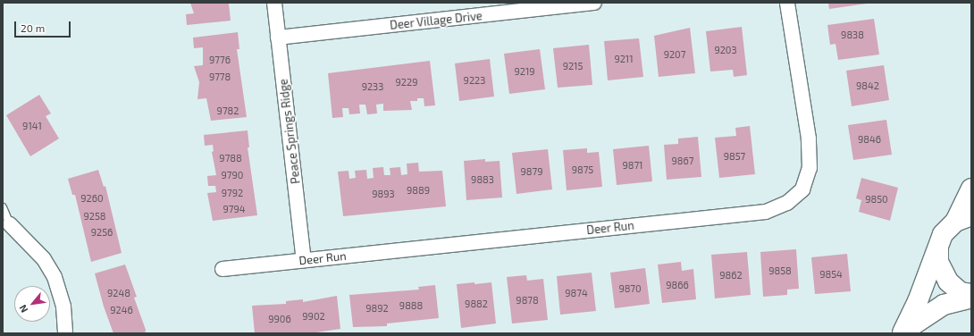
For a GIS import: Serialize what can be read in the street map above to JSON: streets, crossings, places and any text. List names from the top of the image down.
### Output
{
  "streets": {
    "street": ["Deer Village Drive", "Peace Springs Ridge", "Deer Run"]
  },
  "crossings": [
    ["Deer Village Drive", "Peace Springs Ridge"],
    ["Peace Springs Ridge", "Deer Run"]
  ],
  "house_numbers": [
    "9838",
    "9203",
    "9207",
    "9211",
    "9776",
    "9215",
    "9219",
    "9778",
    "9223",
    "9229",
    "9842",
    "9233",
    "9782",
    "9141",
    "9846",
    "9857",
    "9788",
    "9867",
    "9871",
    "9875",
    "9879",
    "9790",
    "9883",
    "9889",
    "9792",
    "9893",
    "9260",
    "9850",
    "9794",
    "9258",
    "9256",
    "9858",
    "9854",
    "9862",
    "9866",
    "9870",
    "9248",
    "9874",
    "9878",
    "9882",
    "9888",
    "9892",
    "9246",
    "9902",
    "9906"
  ],
  "scale_bar": "20 m",
  "north": "bottom left"
}
